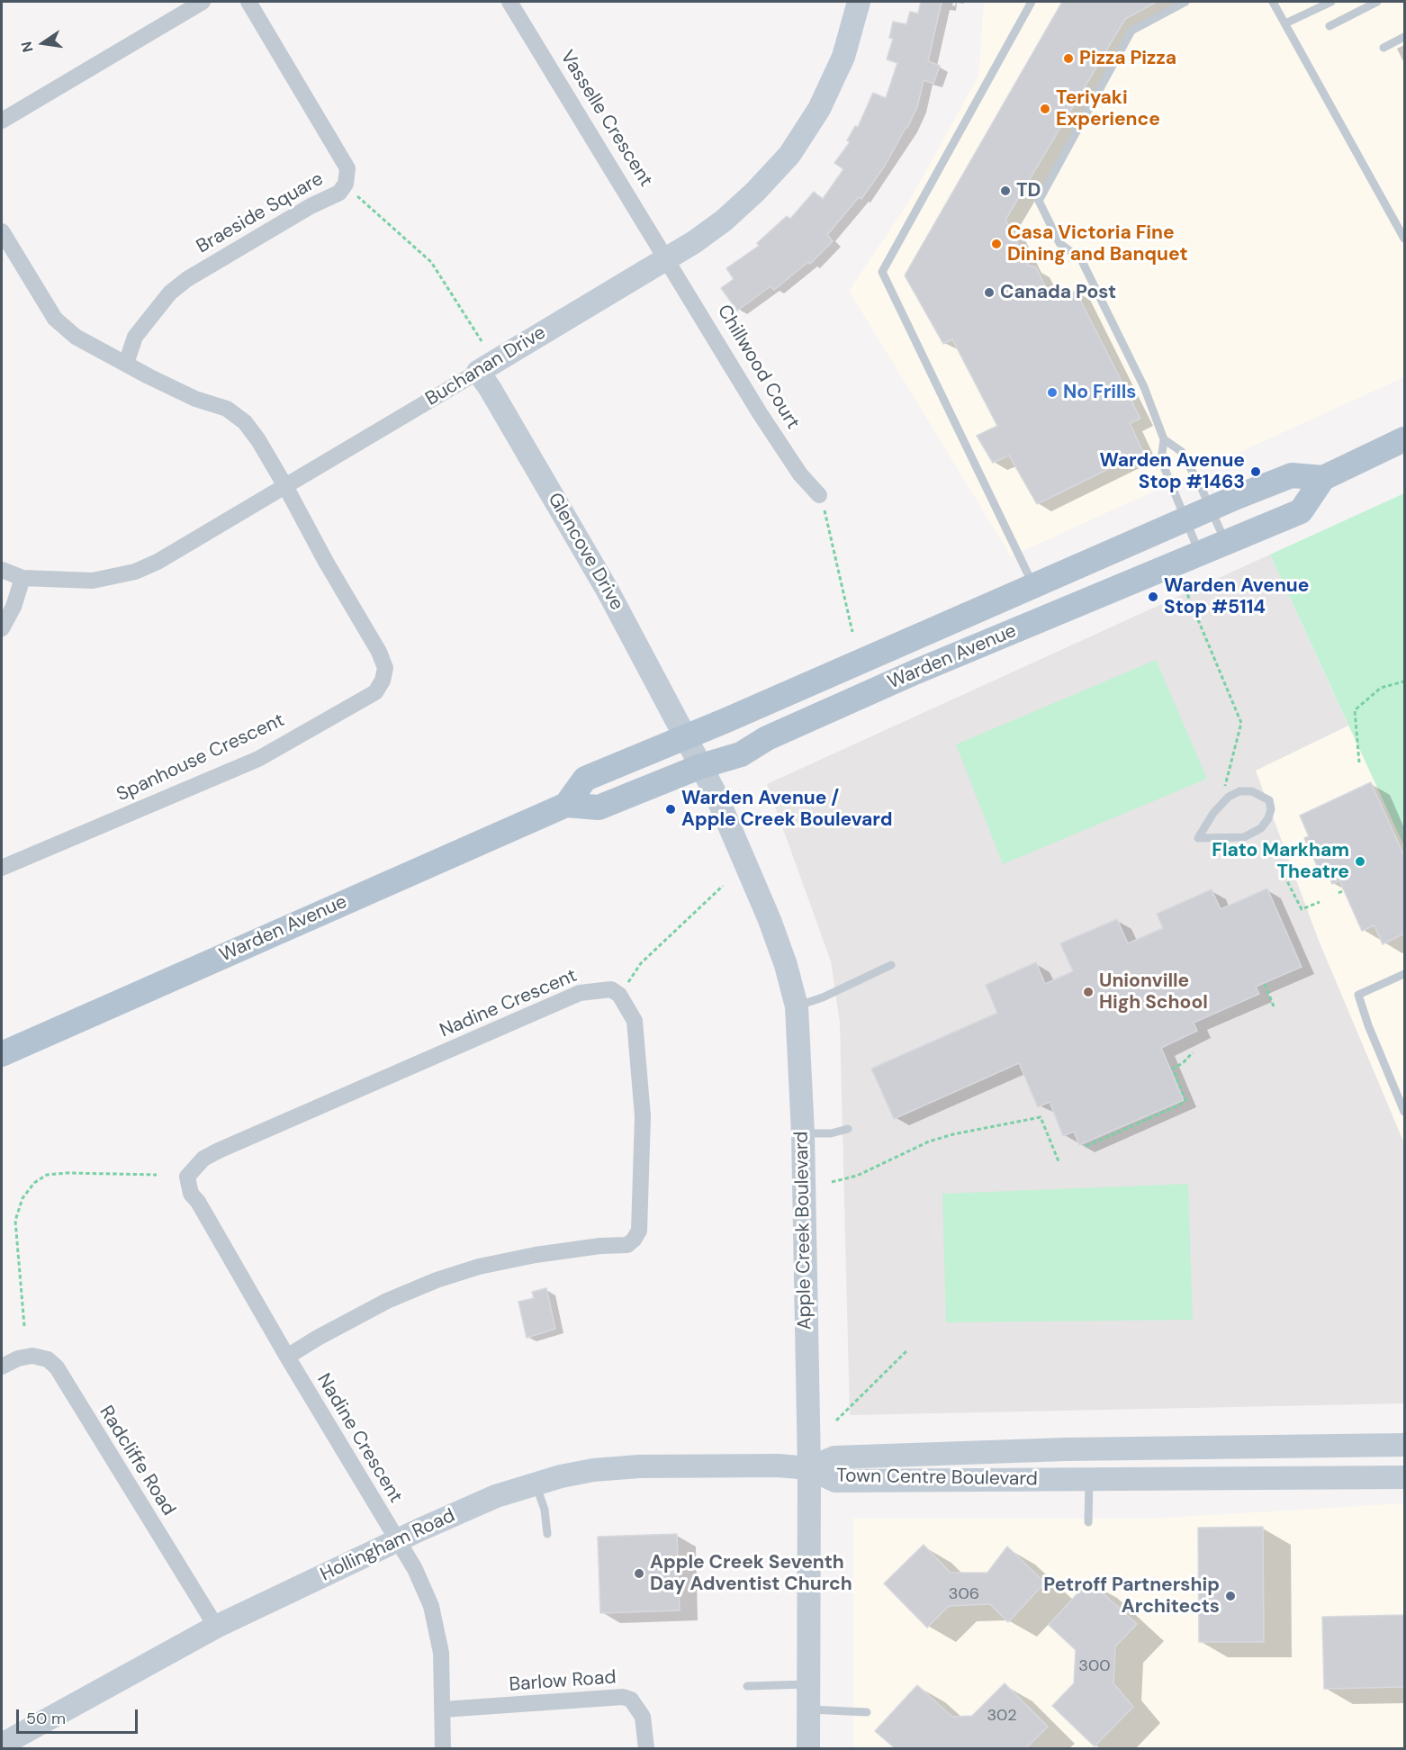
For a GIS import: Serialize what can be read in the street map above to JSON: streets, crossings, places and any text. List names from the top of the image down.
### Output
{
  "streets": {
    "main road": [
      "Buchanan Drive",
      "Glencove Drive",
      "Warden Avenue",
      "Apple Creek Boulevard",
      "Town Centre Boulevard",
      "Hollingham Road"
    ],
    "street": [
      "Vasselle Crescent",
      "Braeside Square",
      "Chillwood Court",
      "Spanhouse Crescent",
      "Nadine Crescent",
      "Radcliffe Road",
      "Barlow Road"
    ]
  },
  "crossings": [
    ["Vasselle Crescent", "Buchanan Drive"],
    ["Vasselle Crescent", "Chillwood Court"],
    ["Buchanan Drive", "Chillwood Court"],
    ["Buchanan Drive", "Glencove Drive"],
    ["Buchanan Drive", "Spanhouse Crescent"],
    ["Glencove Drive", "Warden Avenue"],
    ["Glencove Drive", "Apple Creek Boulevard"],
    ["Warden Avenue", "Apple Creek Boulevard"],
    ["Nadine Crescent", "Hollingham Road"],
    ["Nadine Crescent", "Barlow Road"],
    ["Apple Creek Boulevard", "Town Centre Boulevard"],
    ["Apple Creek Boulevard", "Hollingham Road"],
    ["Radcliffe Road", "Hollingham Road"],
    ["Town Centre Boulevard", "Hollingham Road"]
  ],
  "places": [
    "Pizza Pizza",
    "Teriyaki Experience",
    "TD",
    "Casa Victoria Fine Dining and Banquet",
    "Canada Post",
    "No Frills",
    "Warden Avenue Stop #1463",
    "Warden Avenue Stop #5114",
    "Warden Avenue / Apple Creek Boulevard",
    "Flato Markham Theatre",
    "Unionville High School",
    "Apple Creek Seventh Day Adventist Church",
    "Petroff Partnership Architects"
  ],
  "house_numbers": ["306", "300", "302"],
  "scale_bar": "50 m",
  "north": "left"
}
